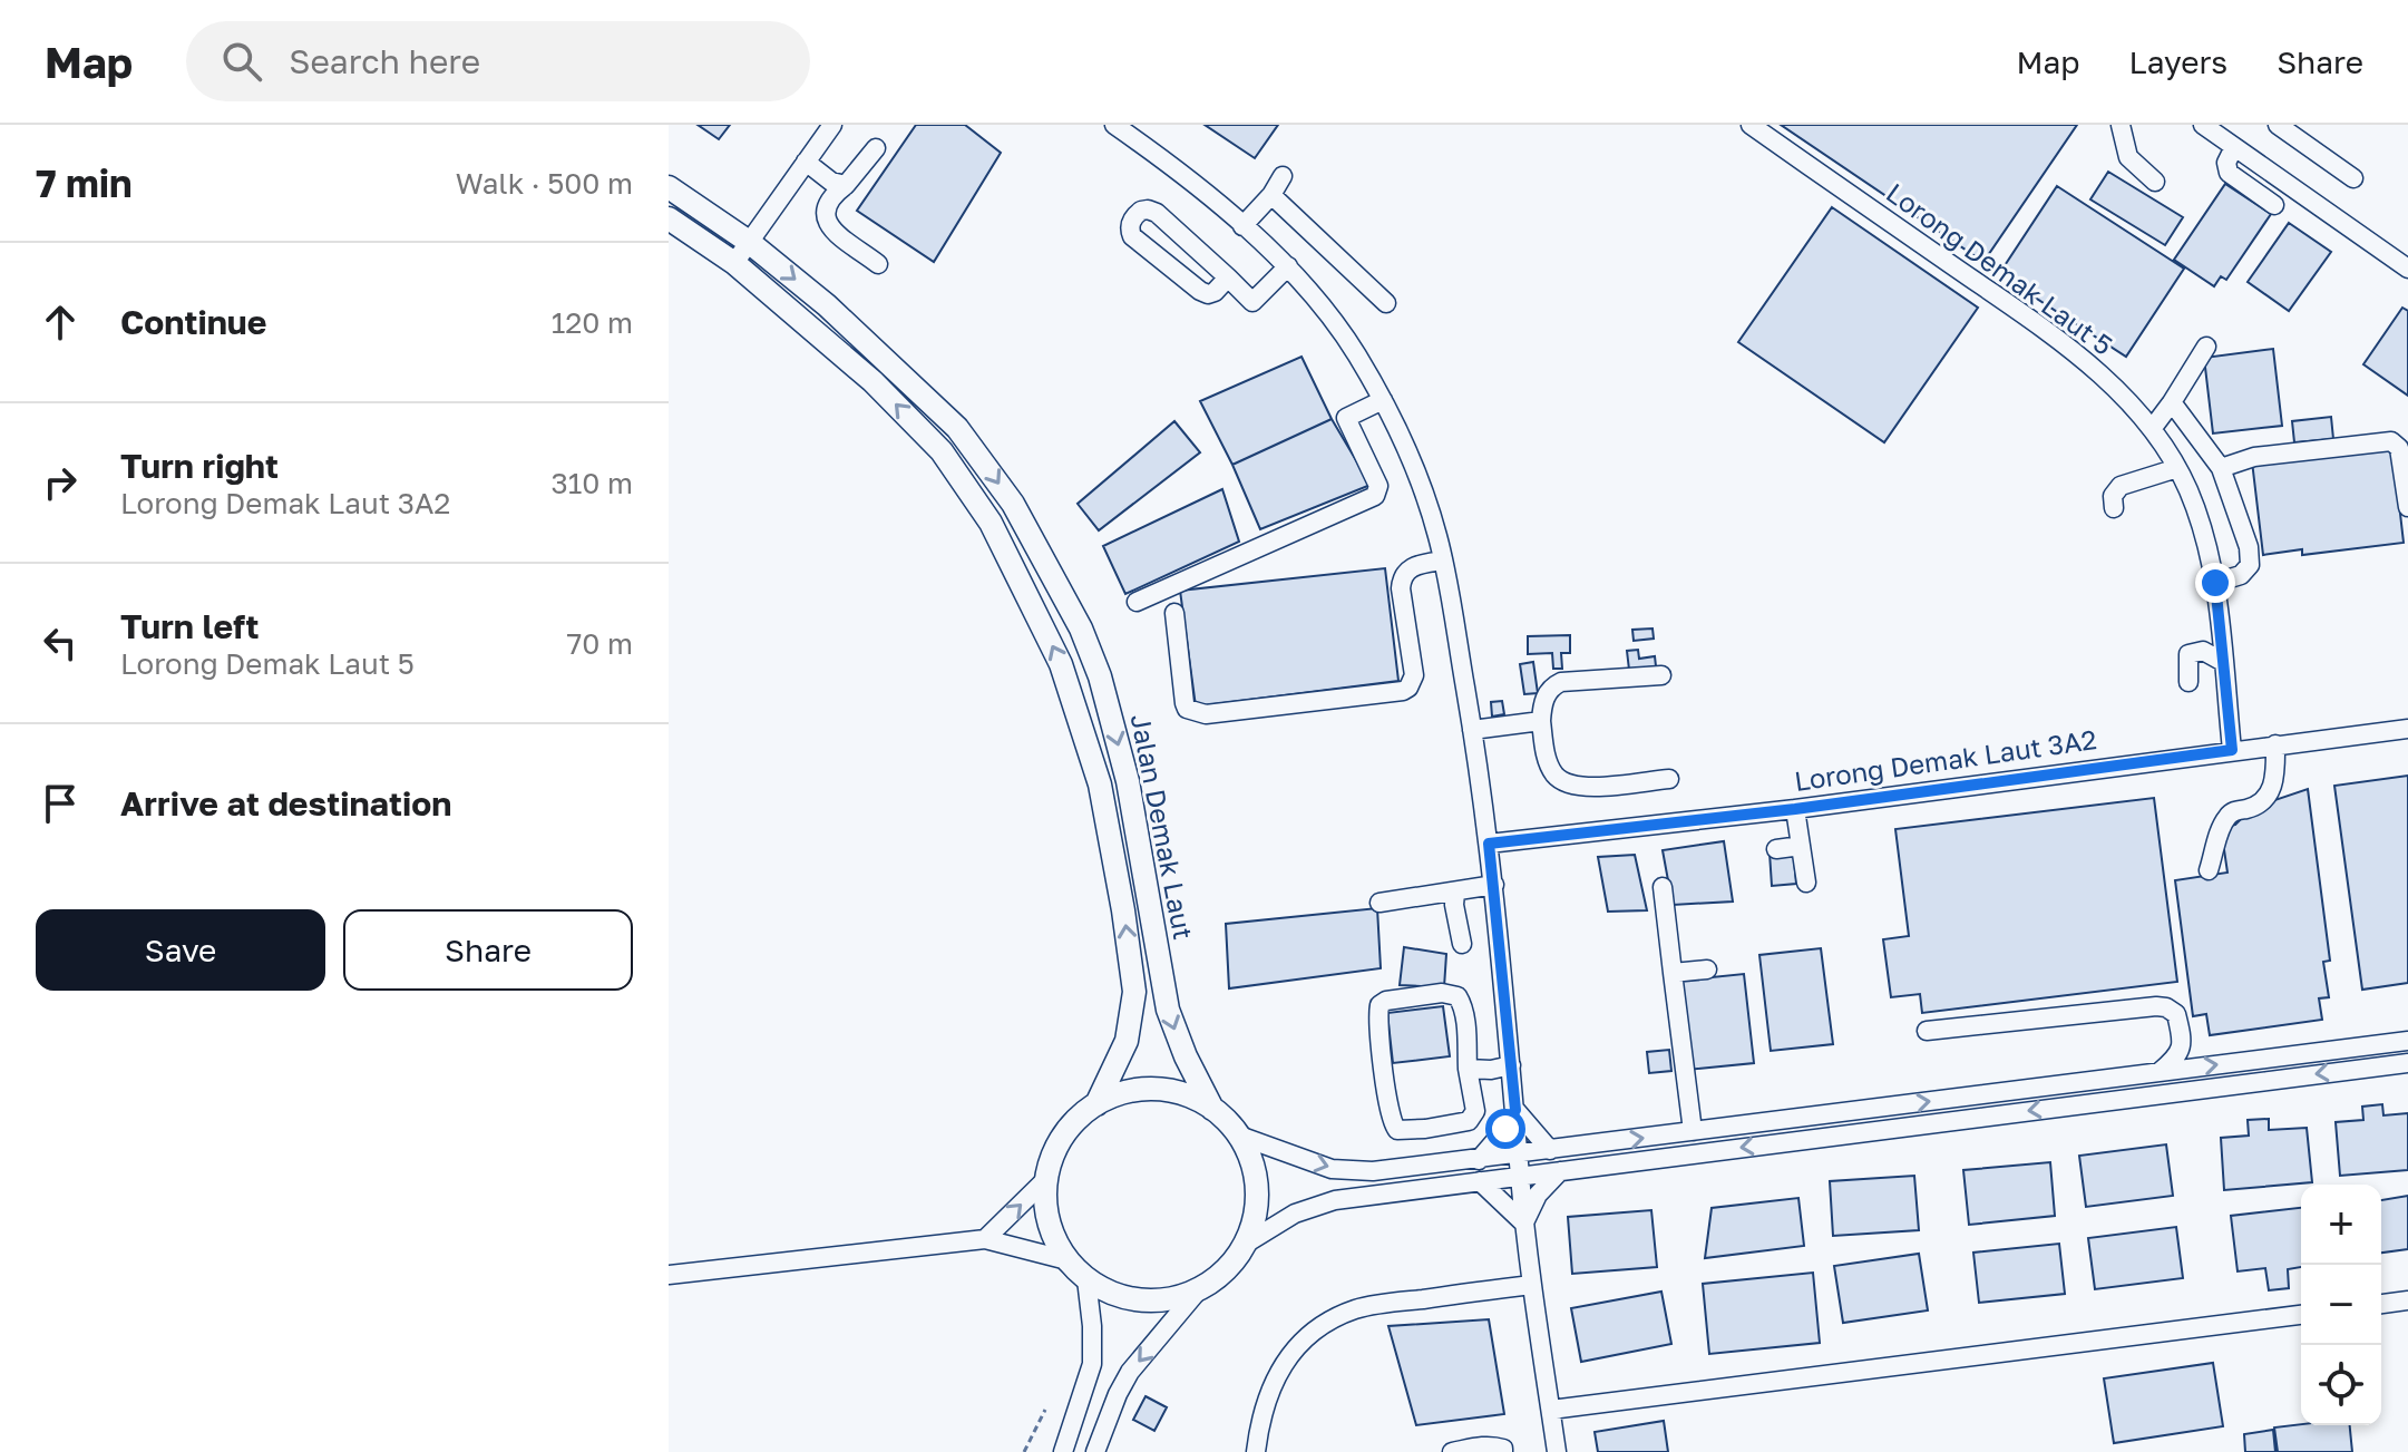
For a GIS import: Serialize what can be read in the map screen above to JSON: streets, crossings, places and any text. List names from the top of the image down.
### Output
{
  "streets": {
    "main road": ["Jalan Demak Laut"],
    "street": ["Lorong Demak Laut 5", "Lorong Demak Laut 3A2"]
  },
  "crossings": [
    ["Lorong Demak Laut 5", "Lorong Demak Laut 3A2"]
  ],
  "page": {
    "header": "Map",
    "search": "Search here",
    "nav": ["Map", "Layers", "Share"],
    "heading": ["7 min", "Walk · 500 m"],
    "list": [
      ["Continue", "120 m"],
      ["Turn right", "Lorong Demak Laut 3A2", "310 m"],
      ["Turn left", "Lorong Demak Laut 5", "70 m"],
      "Arrive at destination"
    ],
    "buttons": ["Save", "Share"],
    "map_buttons": ["+", "−"]
  }
}
